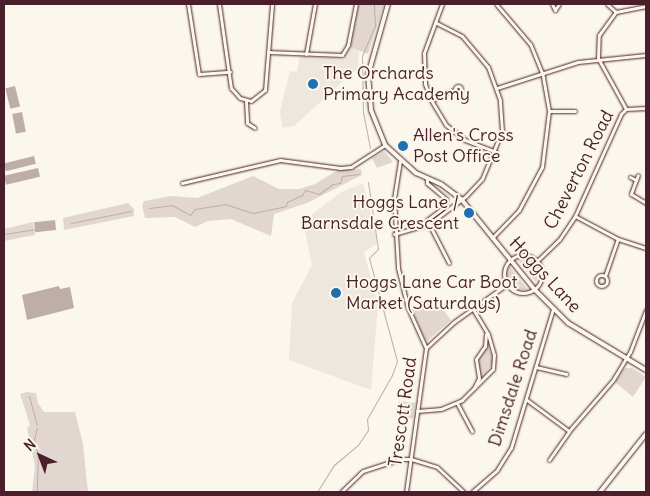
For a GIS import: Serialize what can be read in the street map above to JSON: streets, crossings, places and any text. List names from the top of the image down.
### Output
{
  "streets": {
    "street": [
      "Cheverton Road",
      "Hoggs Lane",
      "Dimsdale Road",
      "Trescott Road"
    ]
  },
  "crossings": [
    ["Hoggs Lane", "Dimsdale Road"],
    ["Hoggs Lane", "Trescott Road"]
  ],
  "places": [
    "The Orchards Primary Academy",
    "Allen's Cross Post Office",
    "Hoggs Lane / Barnsdale Crescent",
    "Hoggs Lane Car Boot Market (Saturdays)"
  ],
  "north": "top left"
}
